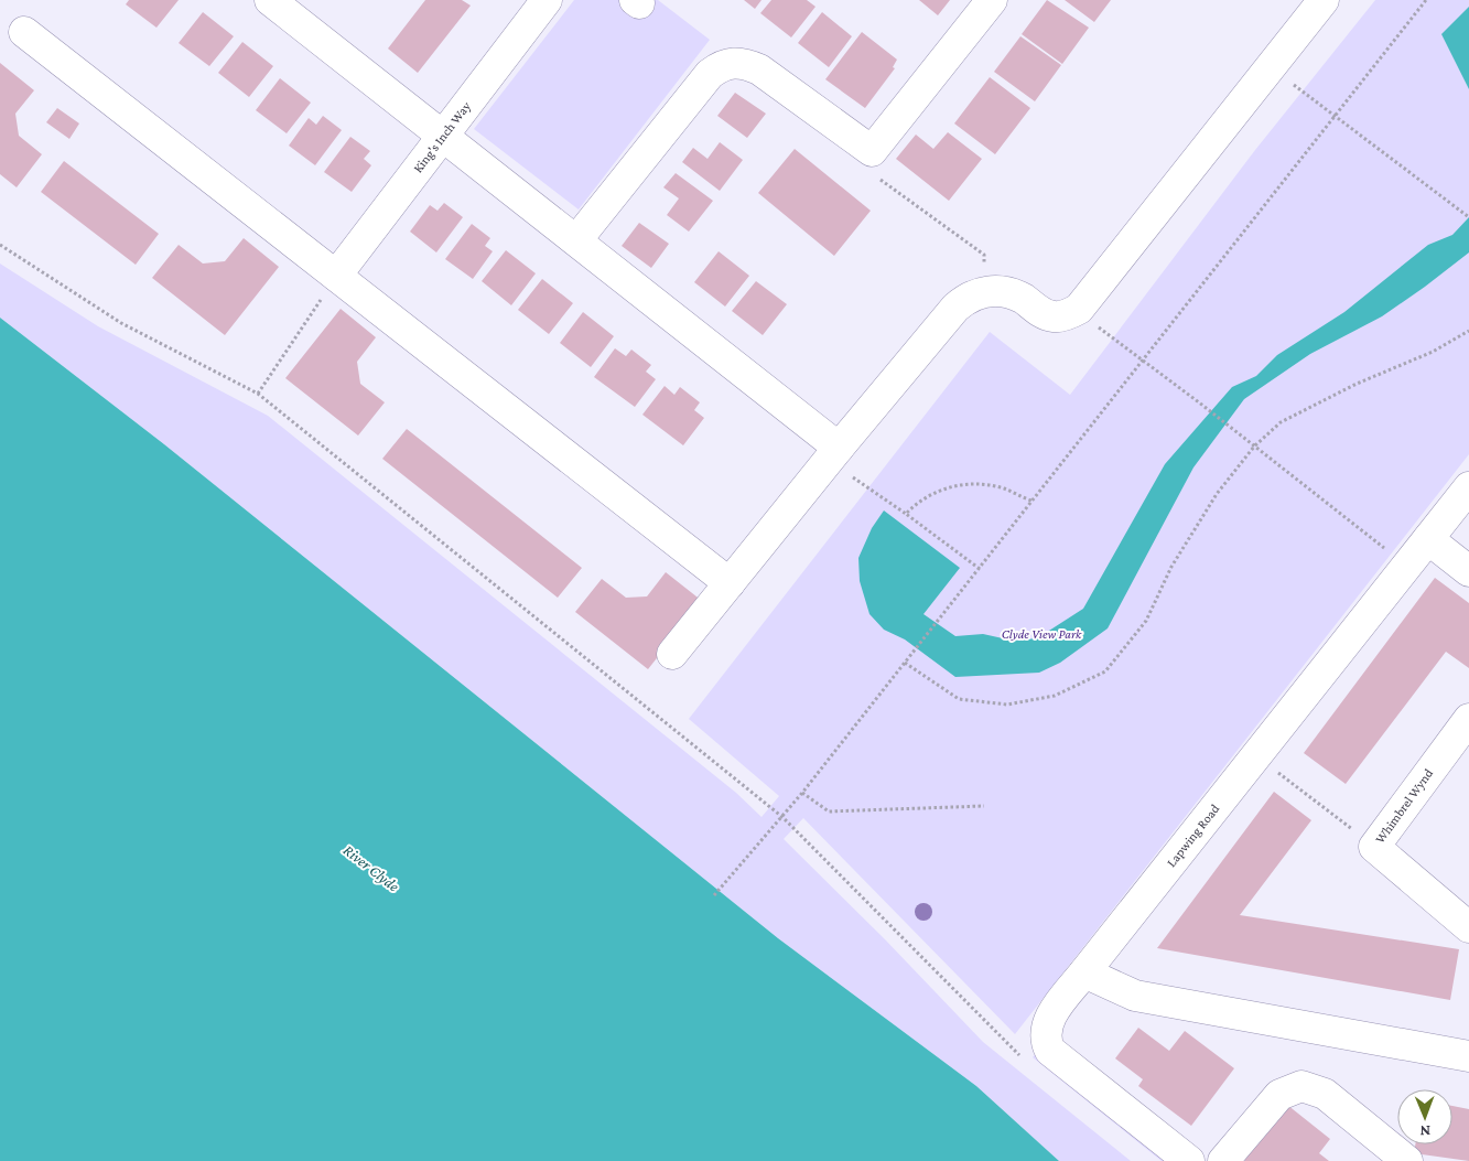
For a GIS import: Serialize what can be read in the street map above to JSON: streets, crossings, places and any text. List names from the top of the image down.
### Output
{
  "streets": {
    "street": ["King's Inch Way", "Whimbrel Wynd", "Lapwing Road"]
  },
  "water": ["River Clyde"],
  "parks": ["Clyde View Park"],
  "north": "bottom"
}
